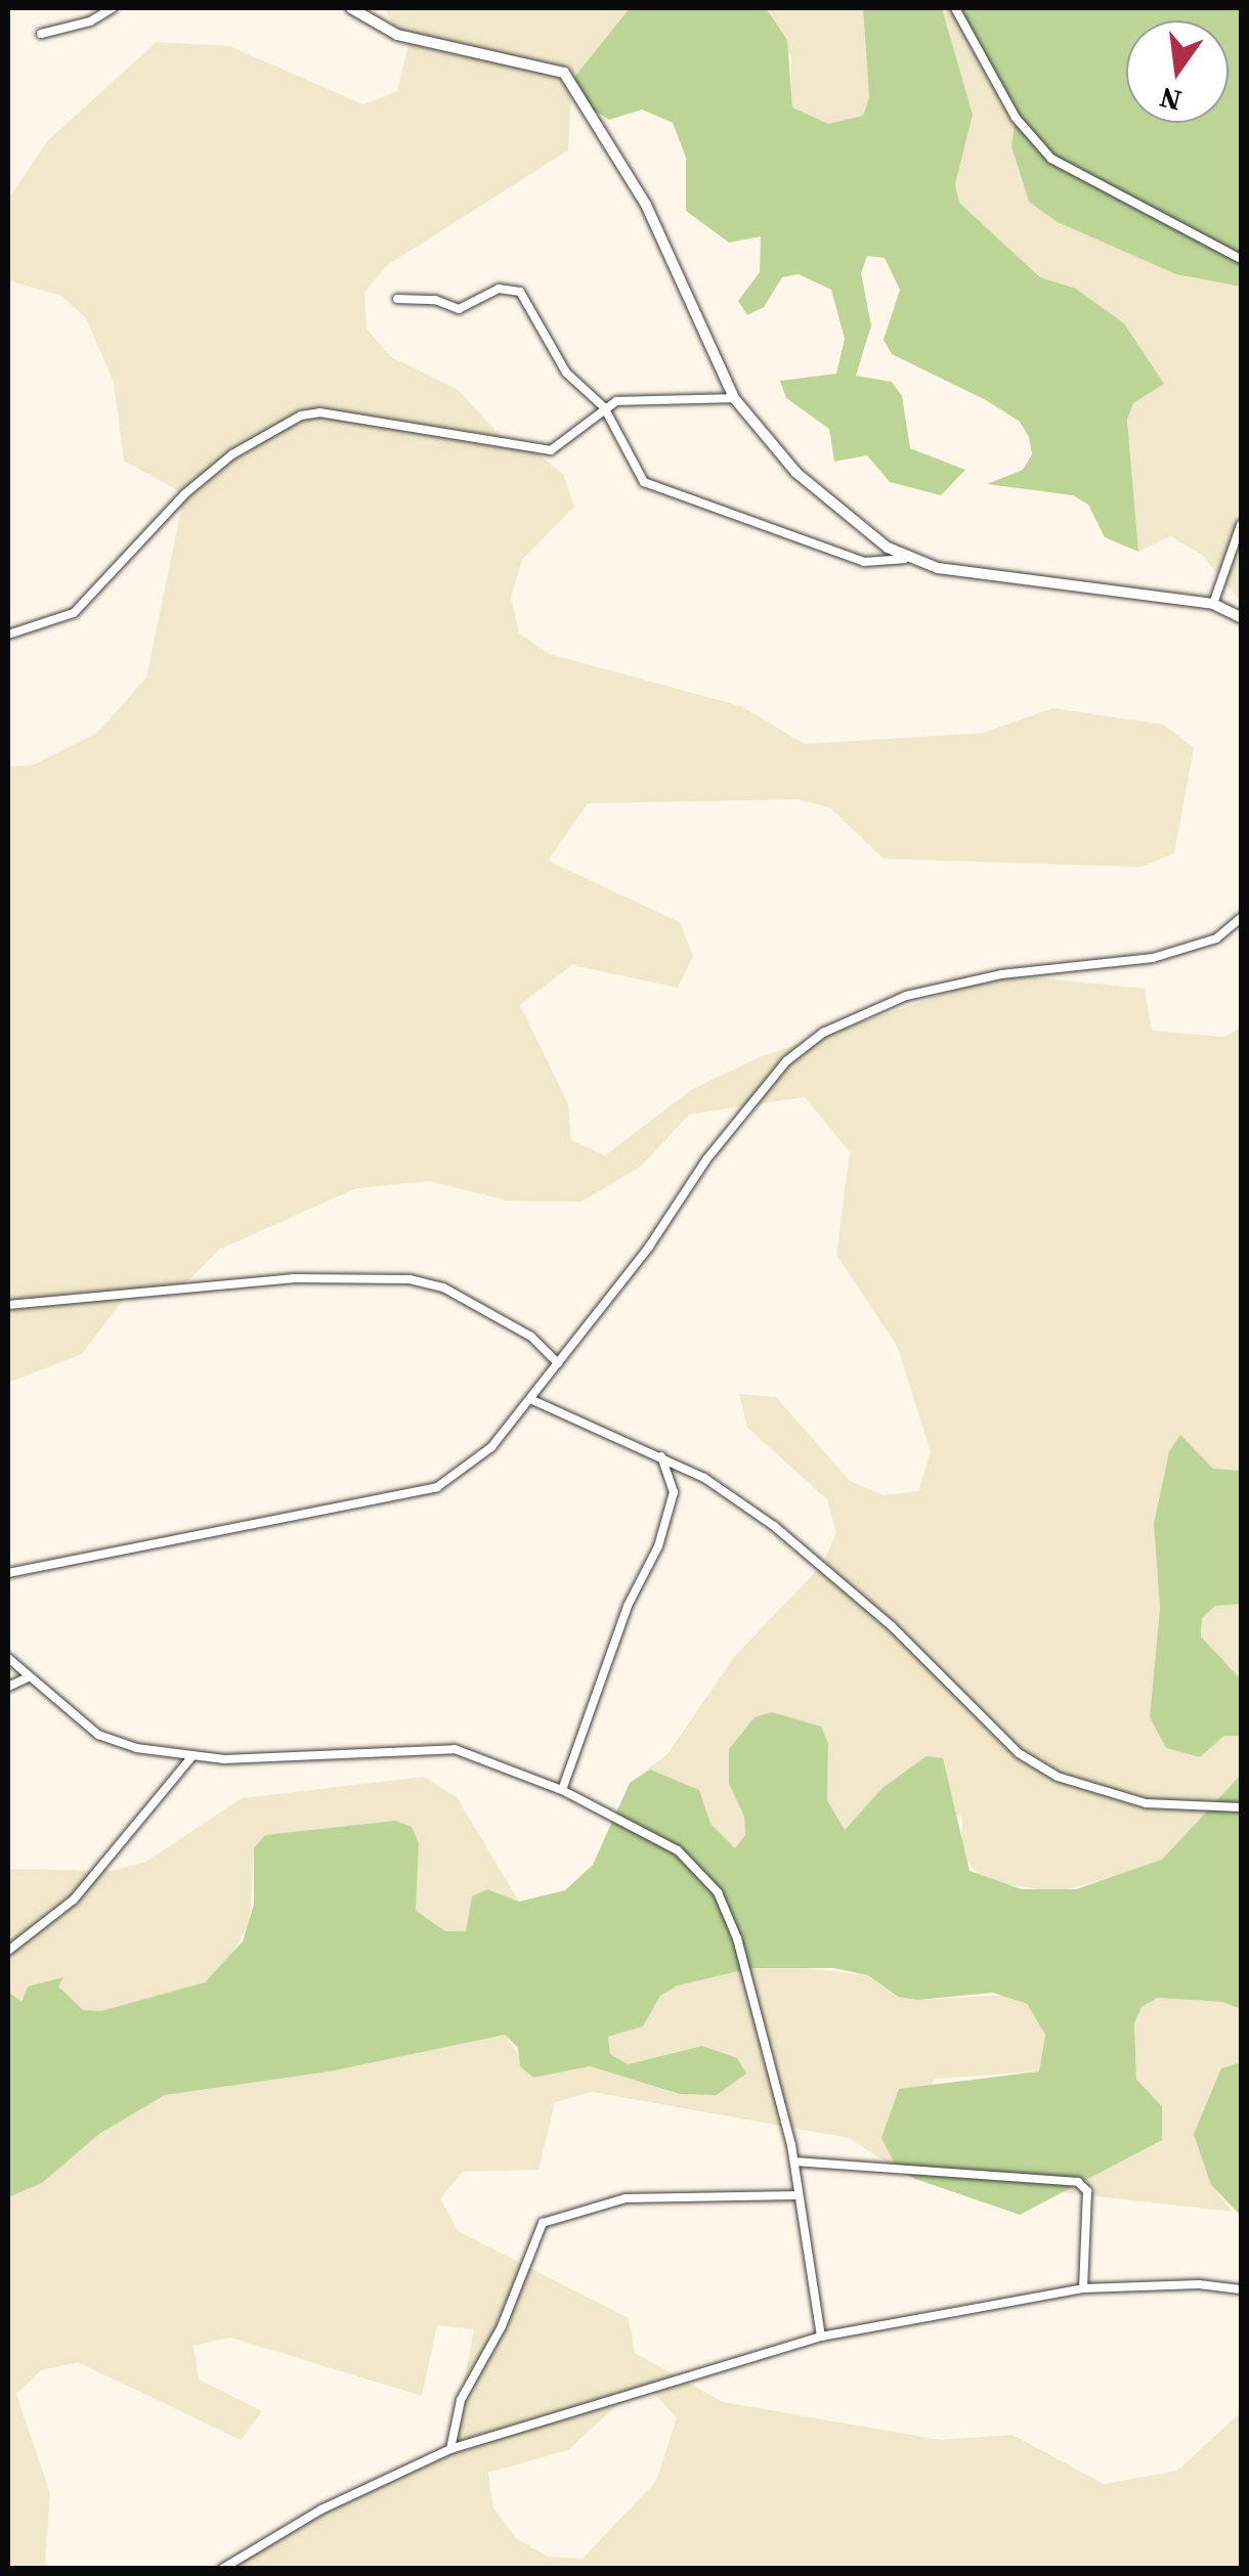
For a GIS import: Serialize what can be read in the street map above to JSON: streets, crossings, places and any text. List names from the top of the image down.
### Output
{
  "north": "bottom"
}
